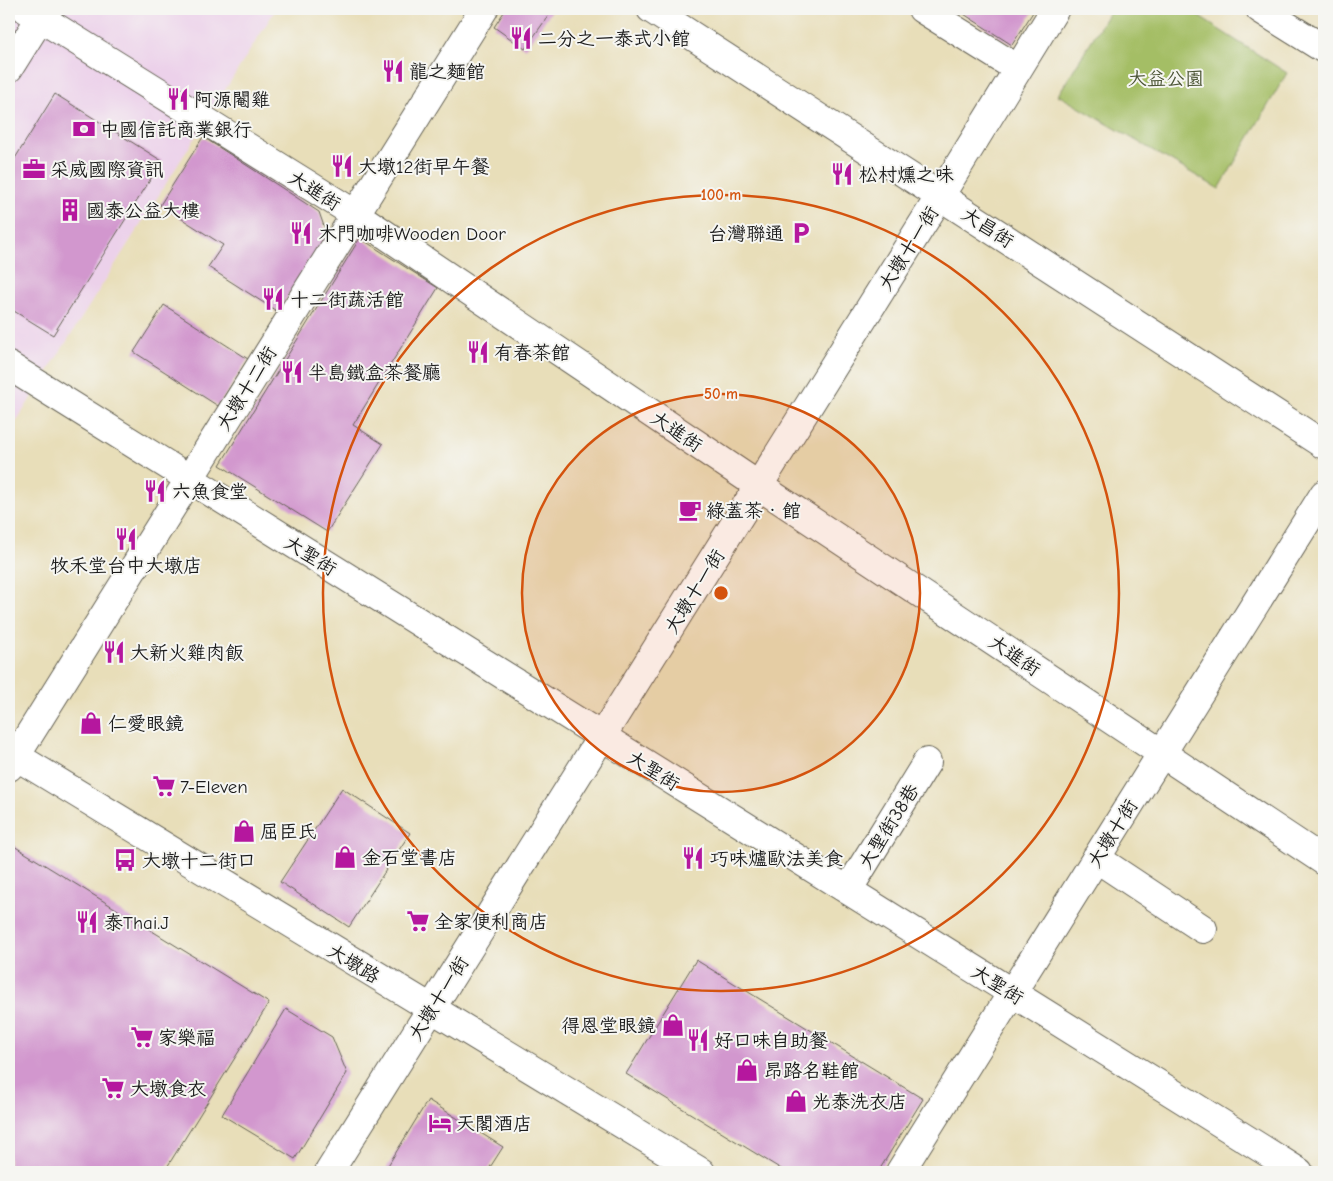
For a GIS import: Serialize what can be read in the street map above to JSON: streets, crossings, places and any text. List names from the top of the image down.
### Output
{
  "streets": {
    "street": [
      "大進街",
      "大昌街",
      "大墩十一街",
      "大墩十二街",
      "大聖街",
      "大聖街38巷",
      "大墩十街",
      "大墩路"
    ]
  },
  "crossings": [
    ["大進街", "大墩十一街"],
    ["大進街", "大墩十二街"],
    ["大進街", "大墩十街"],
    ["大昌街", "大墩十一街"],
    ["大墩十一街", "大聖街"],
    ["大墩十一街", "大墩路"],
    ["大墩十二街", "大聖街"],
    ["大墩十二街", "大墩路"],
    ["大聖街", "大聖街38巷"],
    ["大聖街", "大墩十街"]
  ],
  "parks": ["大益公園"],
  "places": {
    "restaurant": [
      "二分之一泰式小館",
      "龍之麵館",
      "阿源閹雞",
      "大墩12街早午餐",
      "松村燻之味",
      "木門咖啡Wooden Door",
      "十二街蔬活館",
      "有春茶館",
      "半島鐵盒茶餐廳",
      "六魚食堂",
      "牧禾堂台中大墩店",
      "大新火雞肉飯",
      "巧味爐歐法美食",
      "泰Thai.J",
      "好口味自助餐"
    ],
    "bank": ["中國信託商業銀行"],
    "office": ["采威國際資訊"],
    "building": ["國泰公益大樓"],
    "parking": ["台灣聯通"],
    "cafe": ["綠蓋茶‧館"],
    "shop": [
      "仁愛眼鏡",
      "屈臣氏",
      "金石堂書店",
      "得恩堂眼鏡",
      "昂路名鞋館",
      "光泰洗衣店"
    ],
    "supermarket": [
      "7-Eleven",
      "全家便利商店",
      "家樂福",
      "大墩食衣"
    ],
    "bus stop": ["大墩十二街口"],
    "hotel": ["天閣酒店"]
  },
  "rings": ["100 m", "50 m"]
}
